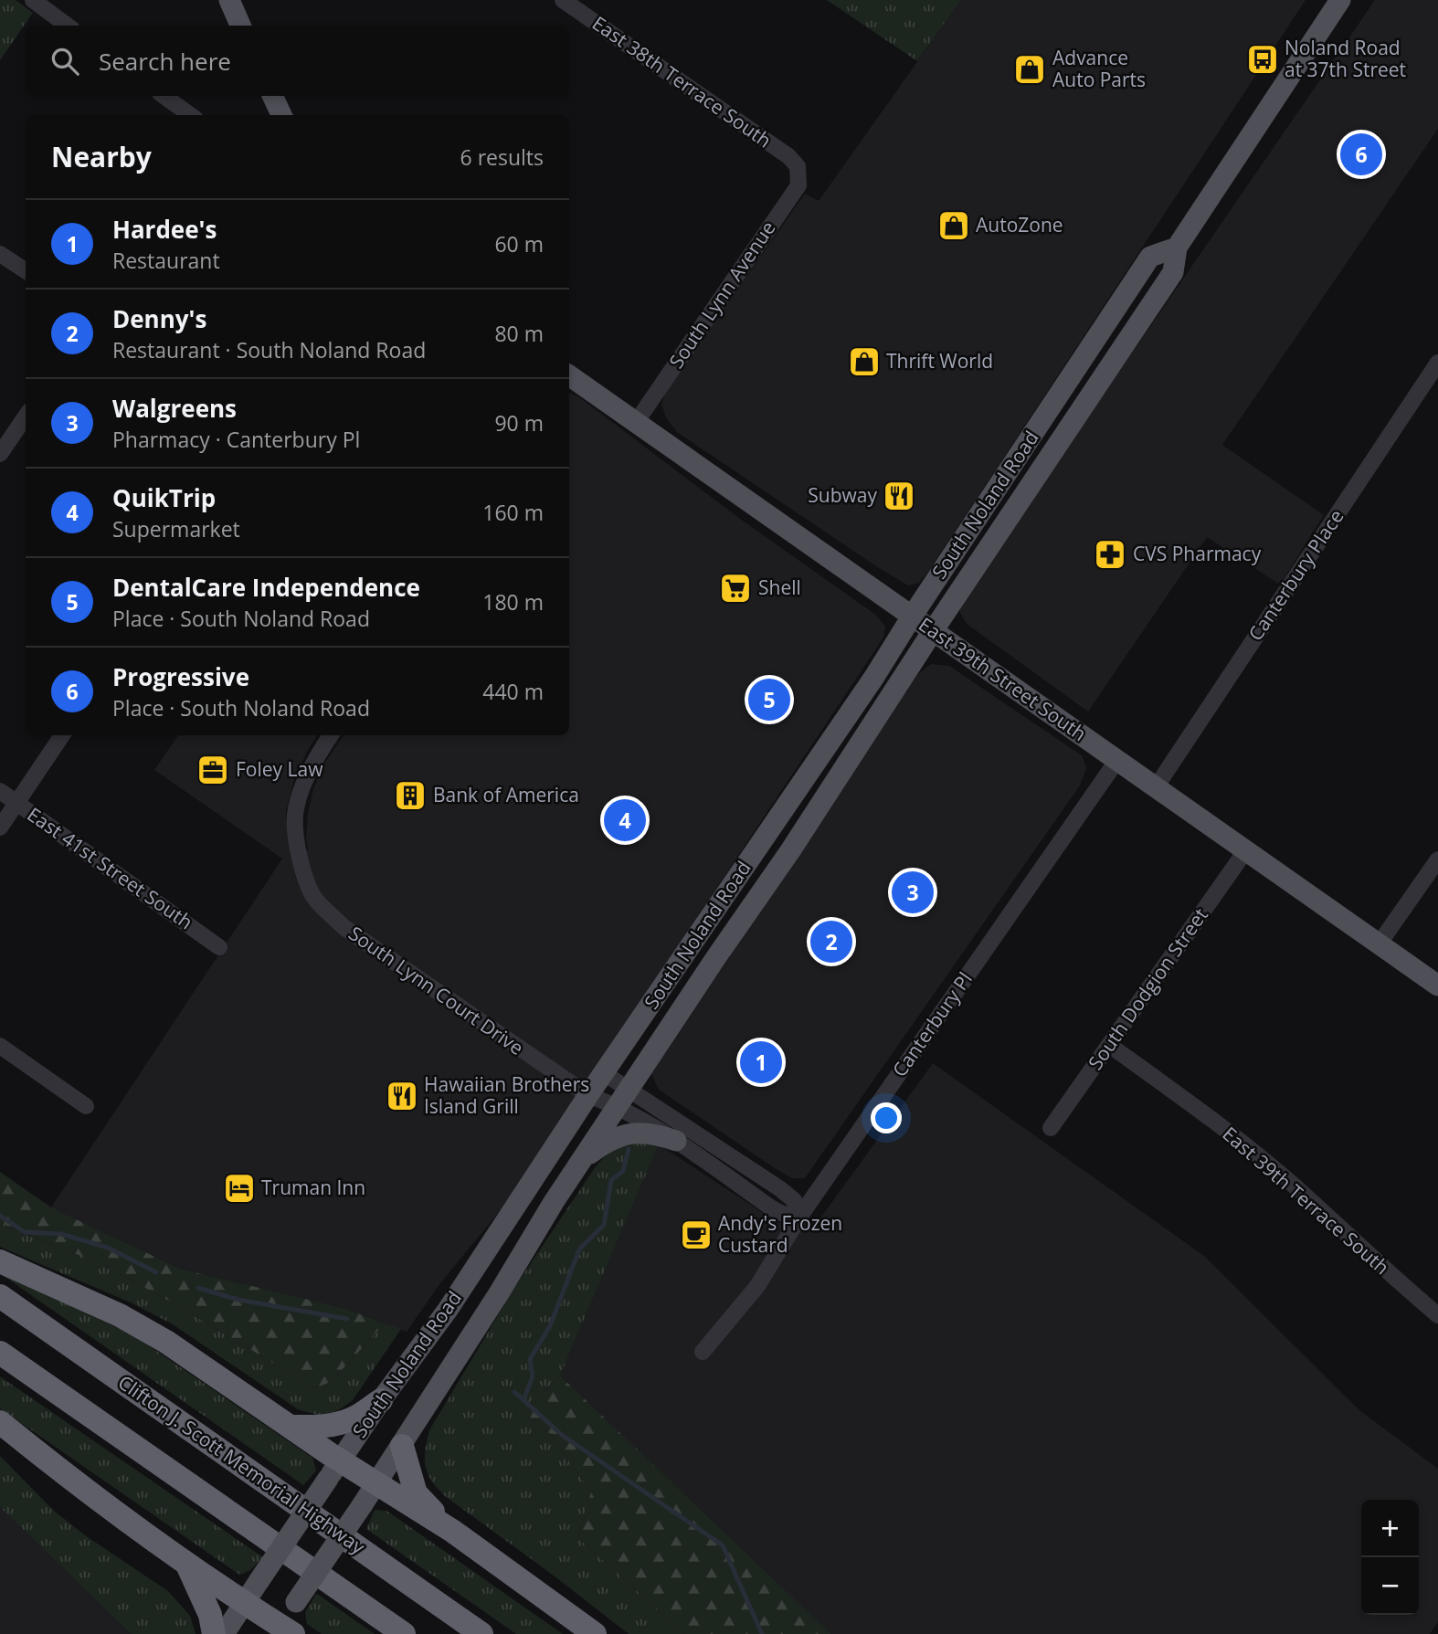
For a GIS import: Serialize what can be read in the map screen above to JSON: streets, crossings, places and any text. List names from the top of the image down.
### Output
{
  "streets": {
    "highway": ["Clifton J. Scott Memorial Highway"],
    "main road": ["South Noland Road", "East 39th Street South"],
    "street": [
      "East 38th Terrace South",
      "South Lynn Avenue",
      "Canterbury Place",
      "East 41st Street South",
      "South Dodgion Street",
      "South Lynn Court Drive",
      "Canterbury Pl",
      "East 39th Terrace South"
    ]
  },
  "crossings": [
    ["East 38th Terrace South", "South Lynn Avenue"],
    ["South Lynn Avenue", "East 39th Street South"],
    ["South Noland Road", "East 39th Street South"],
    ["South Noland Road", "South Lynn Court Drive"],
    ["Canterbury Place", "East 39th Street South"],
    ["East 39th Street South", "South Dodgion Street"],
    ["East 39th Street South", "Canterbury Pl"],
    ["South Dodgion Street", "East 39th Terrace South"],
    ["South Lynn Court Drive", "Canterbury Pl"]
  ],
  "places": {
    "bus stop": ["Noland Road at 37th Street"],
    "shop": ["Advance Auto Parts", "AutoZone", "Thrift World"],
    "restaurant": ["Subway", "Hawaiian Brothers Island Grill"],
    "pharmacy": ["CVS Pharmacy"],
    "supermarket": ["Shell"],
    "office": ["Foley Law"],
    "building": ["Bank of America"],
    "hotel": ["Truman Inn"],
    "cafe": ["Andy's Frozen Custard"]
  },
  "page": {
    "search": "Search here",
    "heading": ["Nearby", "6 results"],
    "pins": [
      "6",
      "5",
      "4",
      "3",
      "2",
      "1"
    ],
    "list": [
      {
        "mark": "1",
        "name": "Hardee's",
        "note": "Restaurant",
        "value": "60 m"
      },
      {
        "mark": "2",
        "name": "Denny's",
        "note": "Restaurant · South Noland Road",
        "value": "80 m"
      },
      {
        "mark": "3",
        "name": "Walgreens",
        "note": "Pharmacy · Canterbury Pl",
        "value": "90 m"
      },
      {
        "mark": "4",
        "name": "QuikTrip",
        "note": "Supermarket",
        "value": "160 m"
      },
      {
        "mark": "5",
        "name": "DentalCare Independence",
        "note": "Place · South Noland Road",
        "value": "180 m"
      },
      {
        "mark": "6",
        "name": "Progressive",
        "note": "Place · South Noland Road",
        "value": "440 m"
      }
    ],
    "map_buttons": ["+", "−"]
  }
}
